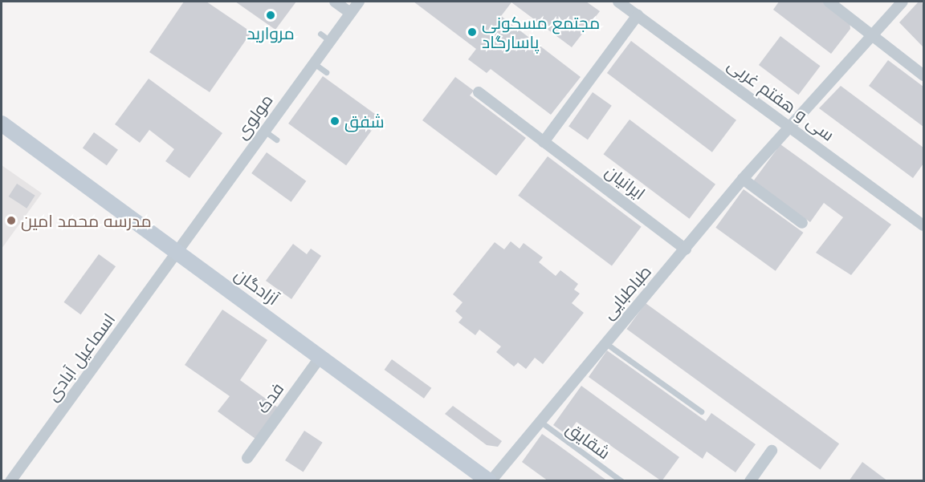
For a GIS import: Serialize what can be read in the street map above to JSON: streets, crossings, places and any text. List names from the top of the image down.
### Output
{
  "streets": {
    "street": [
      "سی و هفتم غربی",
      "مولوی",
      "ایرانیان",
      "آزادگان",
      "طباطبایی",
      "اسماعیل آبادی",
      "فدک"
    ],
    "lane": ["شقایق"]
  },
  "crossings": [
    ["سی و هفتم غربی", "طباطبایی"],
    ["مولوی", "آزادگان"],
    ["مولوی", "اسماعیل آبادی"],
    ["ایرانیان", "طباطبایی"],
    ["آزادگان", "طباطبایی"],
    ["آزادگان", "اسماعیل آبادی"],
    ["آزادگان", "فدک"],
    ["طباطبایی", "شقایق"]
  ],
  "places": [
    "مروارید",
    "مجتمع مسکونی پاسارگاد",
    "شفق",
    "مدرسه محمد امین"
  ]
}
